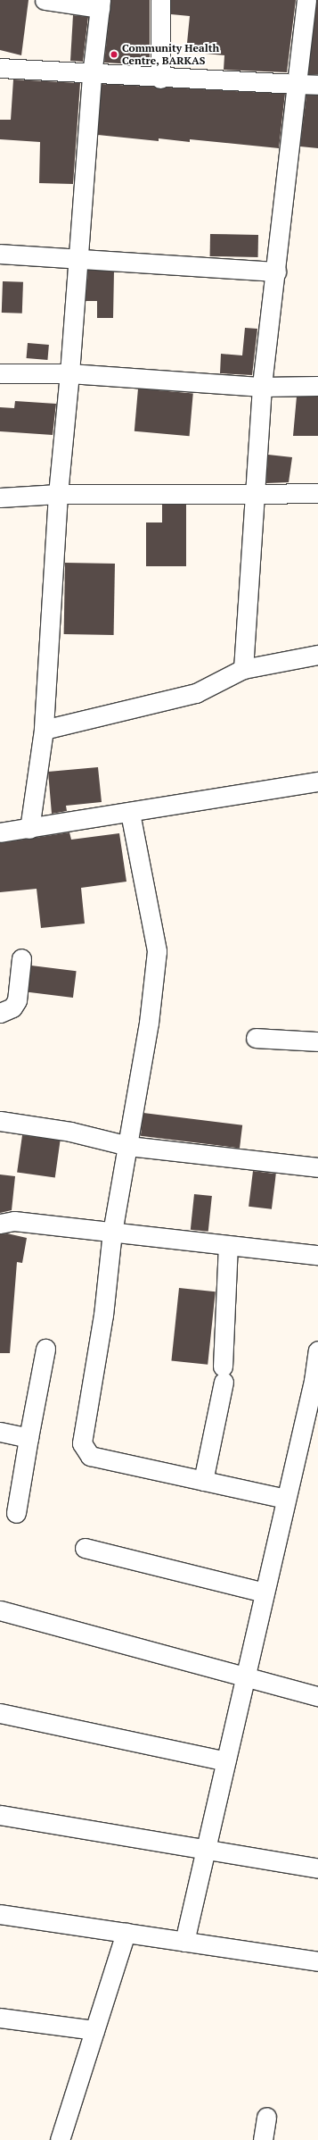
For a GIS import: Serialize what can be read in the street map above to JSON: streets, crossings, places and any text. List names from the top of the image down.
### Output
{
  "places": ["Community Health Centre, BARKAS"]
}
